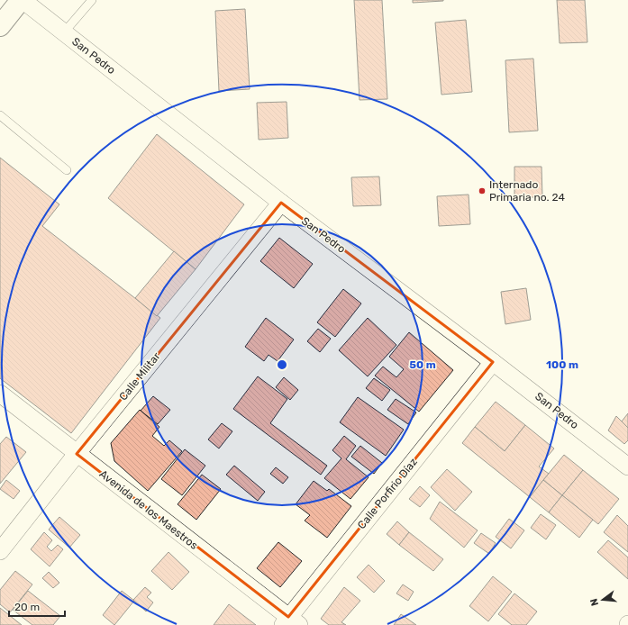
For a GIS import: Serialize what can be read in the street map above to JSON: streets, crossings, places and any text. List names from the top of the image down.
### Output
{
  "streets": {
    "street": [
      "San Pedro",
      "Calle Militar",
      "Calle Porfirio Díaz",
      "Avenida de los Maestros"
    ]
  },
  "crossings": [
    ["San Pedro", "Calle Militar"],
    ["San Pedro", "Calle Porfirio Díaz"],
    ["Calle Militar", "Avenida de los Maestros"],
    ["Calle Porfirio Díaz", "Avenida de los Maestros"]
  ],
  "places": ["Internado Primaria no. 24"],
  "scale_bar": "20 m",
  "north": "left",
  "rings": ["50 m", "100 m"]
}
